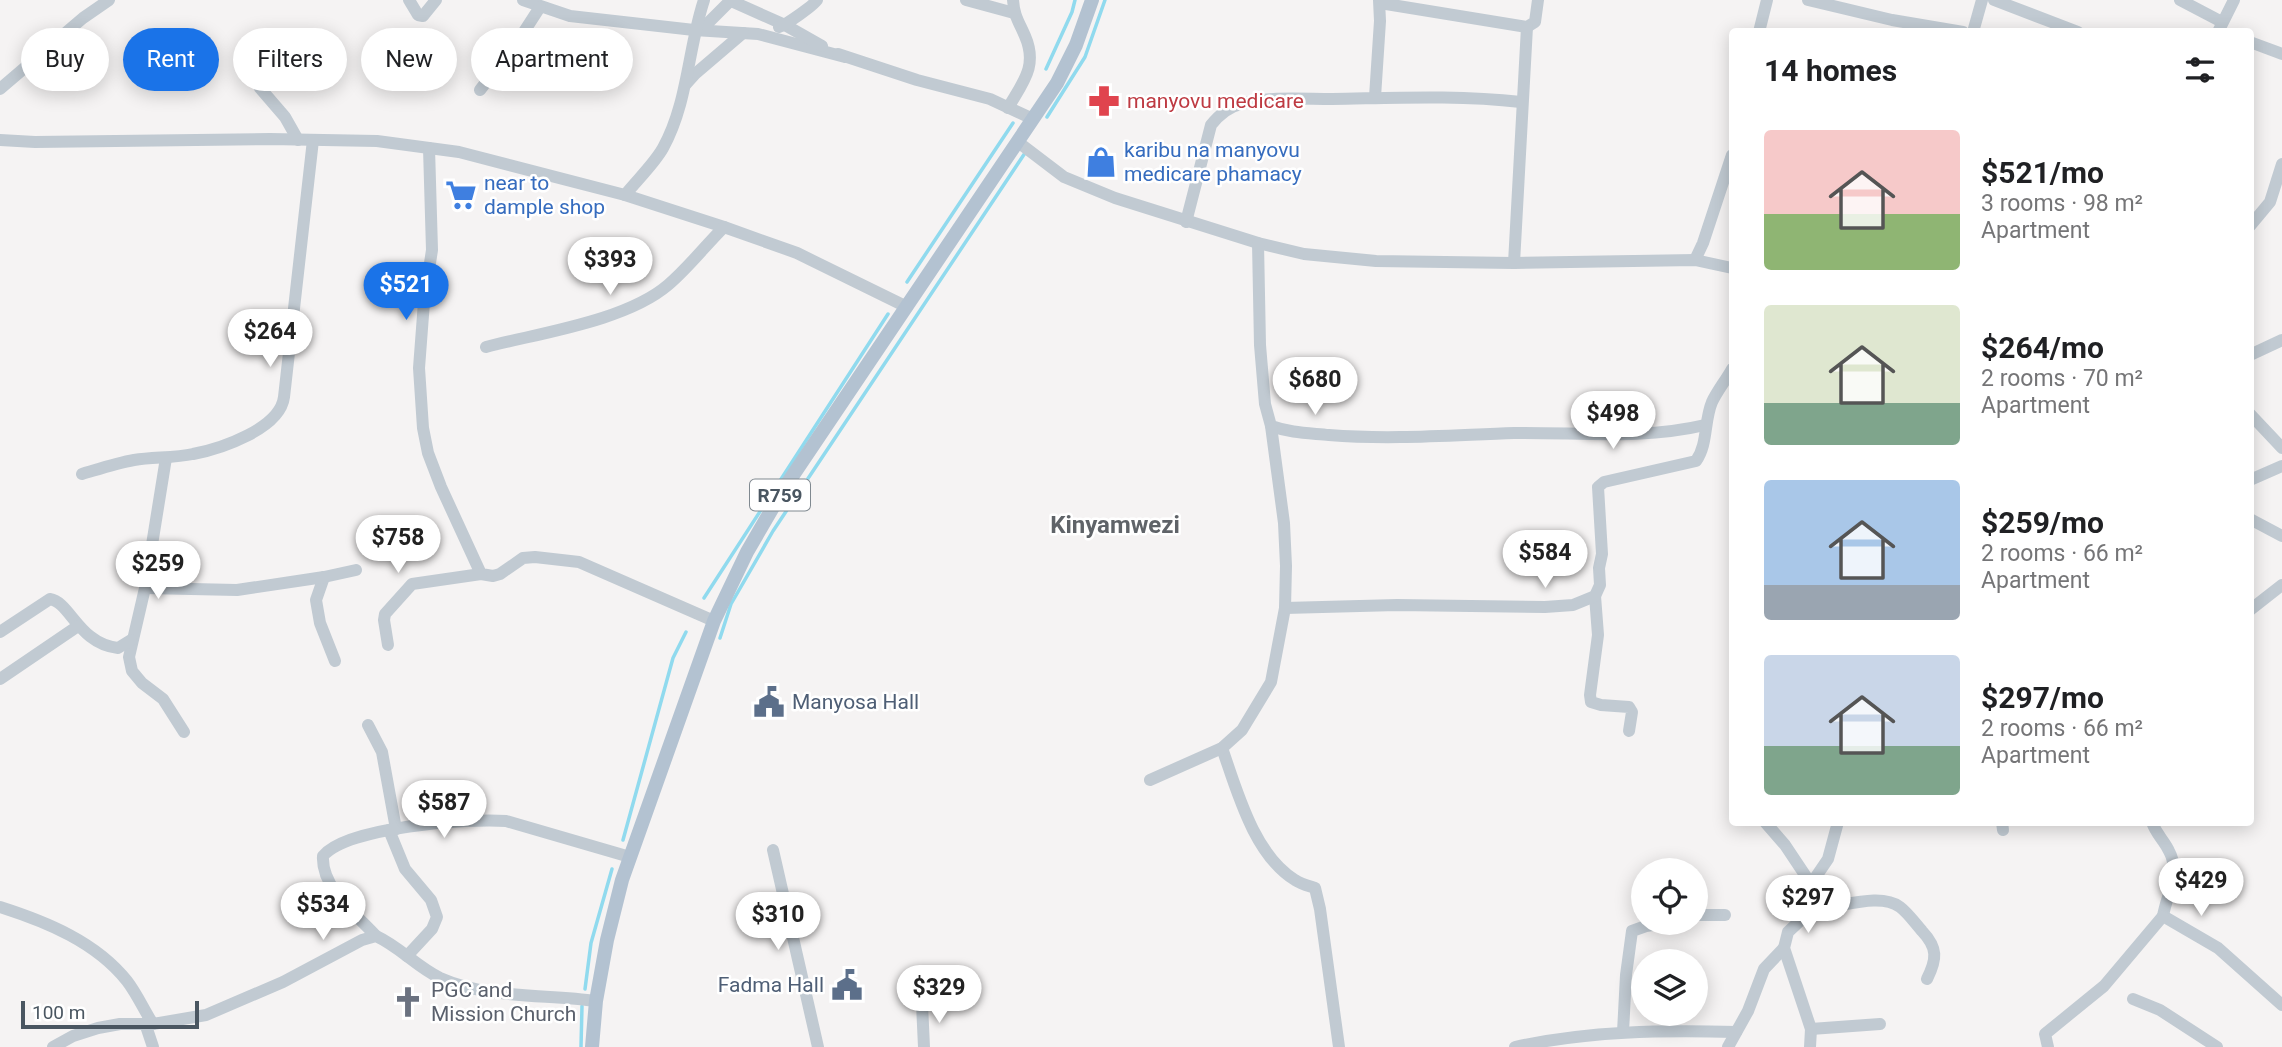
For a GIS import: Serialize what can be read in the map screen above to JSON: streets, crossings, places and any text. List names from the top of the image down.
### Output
{
  "streets": {
    "main road": ["R759"]
  },
  "districts": ["Kinyamwezi"],
  "places": {
    "pharmacy": ["manyovu medicare"],
    "shop": ["karibu na manyovu medicare phamacy"],
    "supermarket": ["near to dample shop"],
    "public building": ["Manyosa Hall", "Fadma Hall"],
    "church": ["PGC and Mission Church"]
  },
  "scale_bar": "100 m",
  "page": {
    "chip": [
      "Buy",
      "Rent",
      "Filters",
      "New",
      "Apartment"
    ],
    "heading": "14 homes",
    "list": [
      {
        "name": "$521/mo",
        "note": "3 rooms · 98 m² · Apartment"
      },
      {
        "name": "$264/mo",
        "note": "2 rooms · 70 m² · Apartment"
      },
      {
        "name": "$259/mo",
        "note": "2 rooms · 66 m² · Apartment"
      },
      {
        "name": "$297/mo",
        "note": "2 rooms · 66 m² · Apartment"
      }
    ],
    "price": [
      "$393",
      "$521",
      "$264",
      "$680",
      "$498",
      "$758",
      "$584",
      "$259",
      "$587",
      "$429",
      "$297",
      "$534",
      "$310",
      "$329"
    ],
    "scale": "100 m"
  }
}
